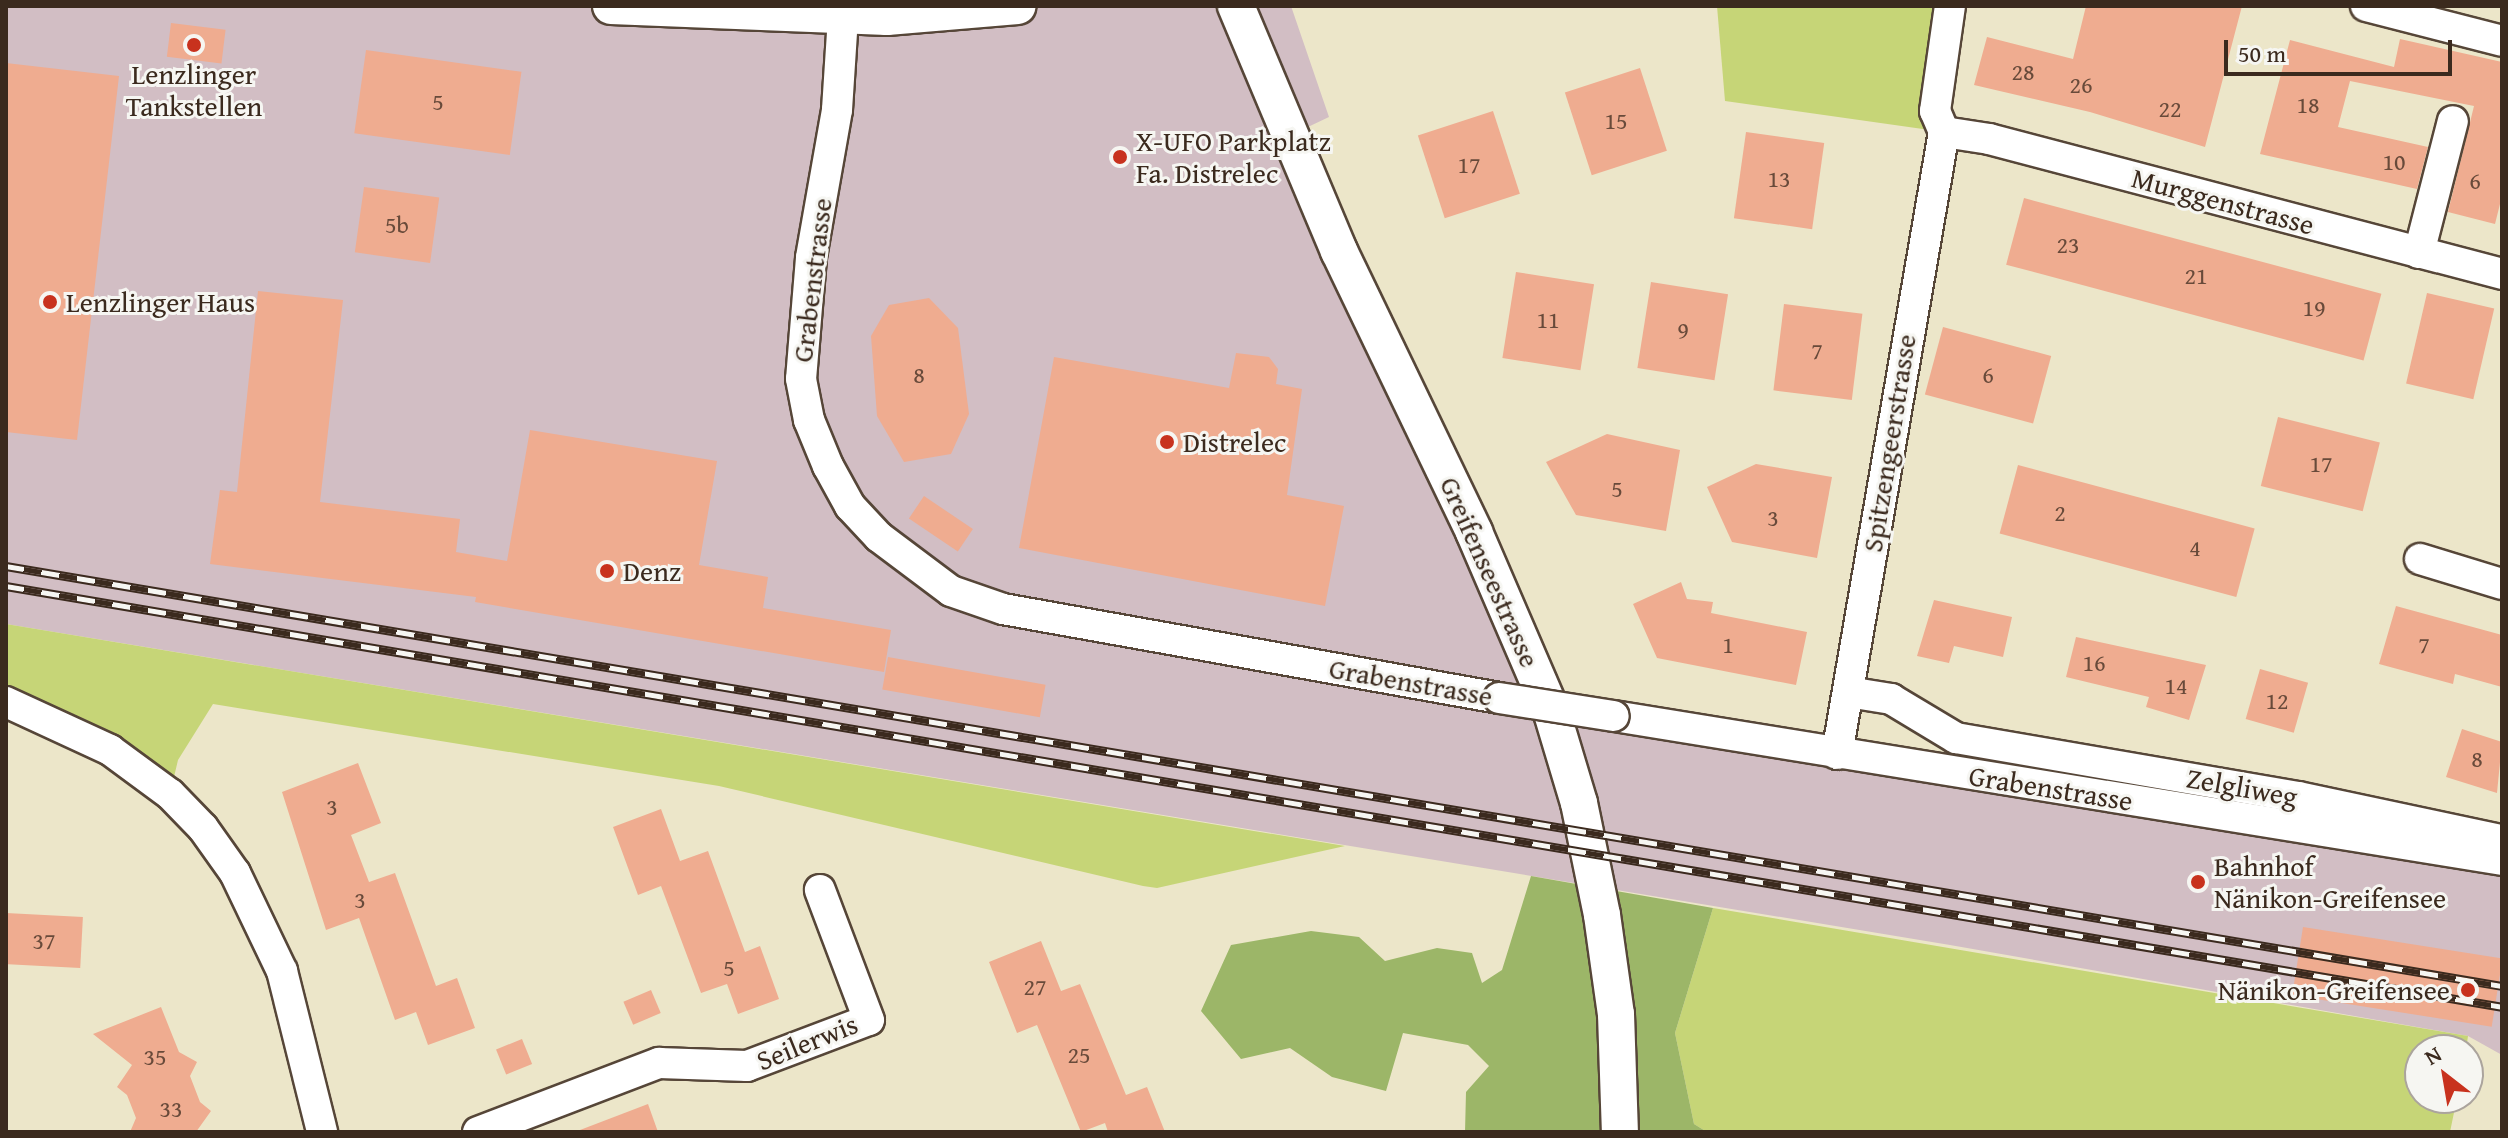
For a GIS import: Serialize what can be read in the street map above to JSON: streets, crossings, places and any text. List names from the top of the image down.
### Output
{
  "streets": {
    "street": [
      "Murggenstrasse",
      "Grabenstrasse",
      "Spitzengeerstrasse",
      "Greifenseestrasse",
      "Zelgliweg",
      "Seilerwis"
    ]
  },
  "crossings": [
    ["Murggenstrasse", "Spitzengeerstrasse"],
    ["Grabenstrasse", "Spitzengeerstrasse"],
    ["Spitzengeerstrasse", "Zelgliweg"]
  ],
  "places": [
    "Lenzlinger Tankstellen",
    "X-UFO Parkplatz Fa. Distrelec",
    "Lenzlinger Haus",
    "Distrelec",
    "Denz",
    "Bahnhof Nänikon-Greifensee",
    "Nänikon-Greifensee"
  ],
  "house_numbers": [
    "28",
    "26",
    "5",
    "18",
    "22",
    "15",
    "10",
    "17",
    "13",
    "6",
    "5b",
    "23",
    "21",
    "19",
    "11",
    "9",
    "7",
    "8",
    "6",
    "17",
    "5",
    "2",
    "3",
    "4",
    "1",
    "7",
    "16",
    "14",
    "12",
    "8",
    "3",
    "3",
    "37",
    "5",
    "27",
    "25",
    "35",
    "33"
  ],
  "scale_bar": "50 m",
  "north": "top left"
}
